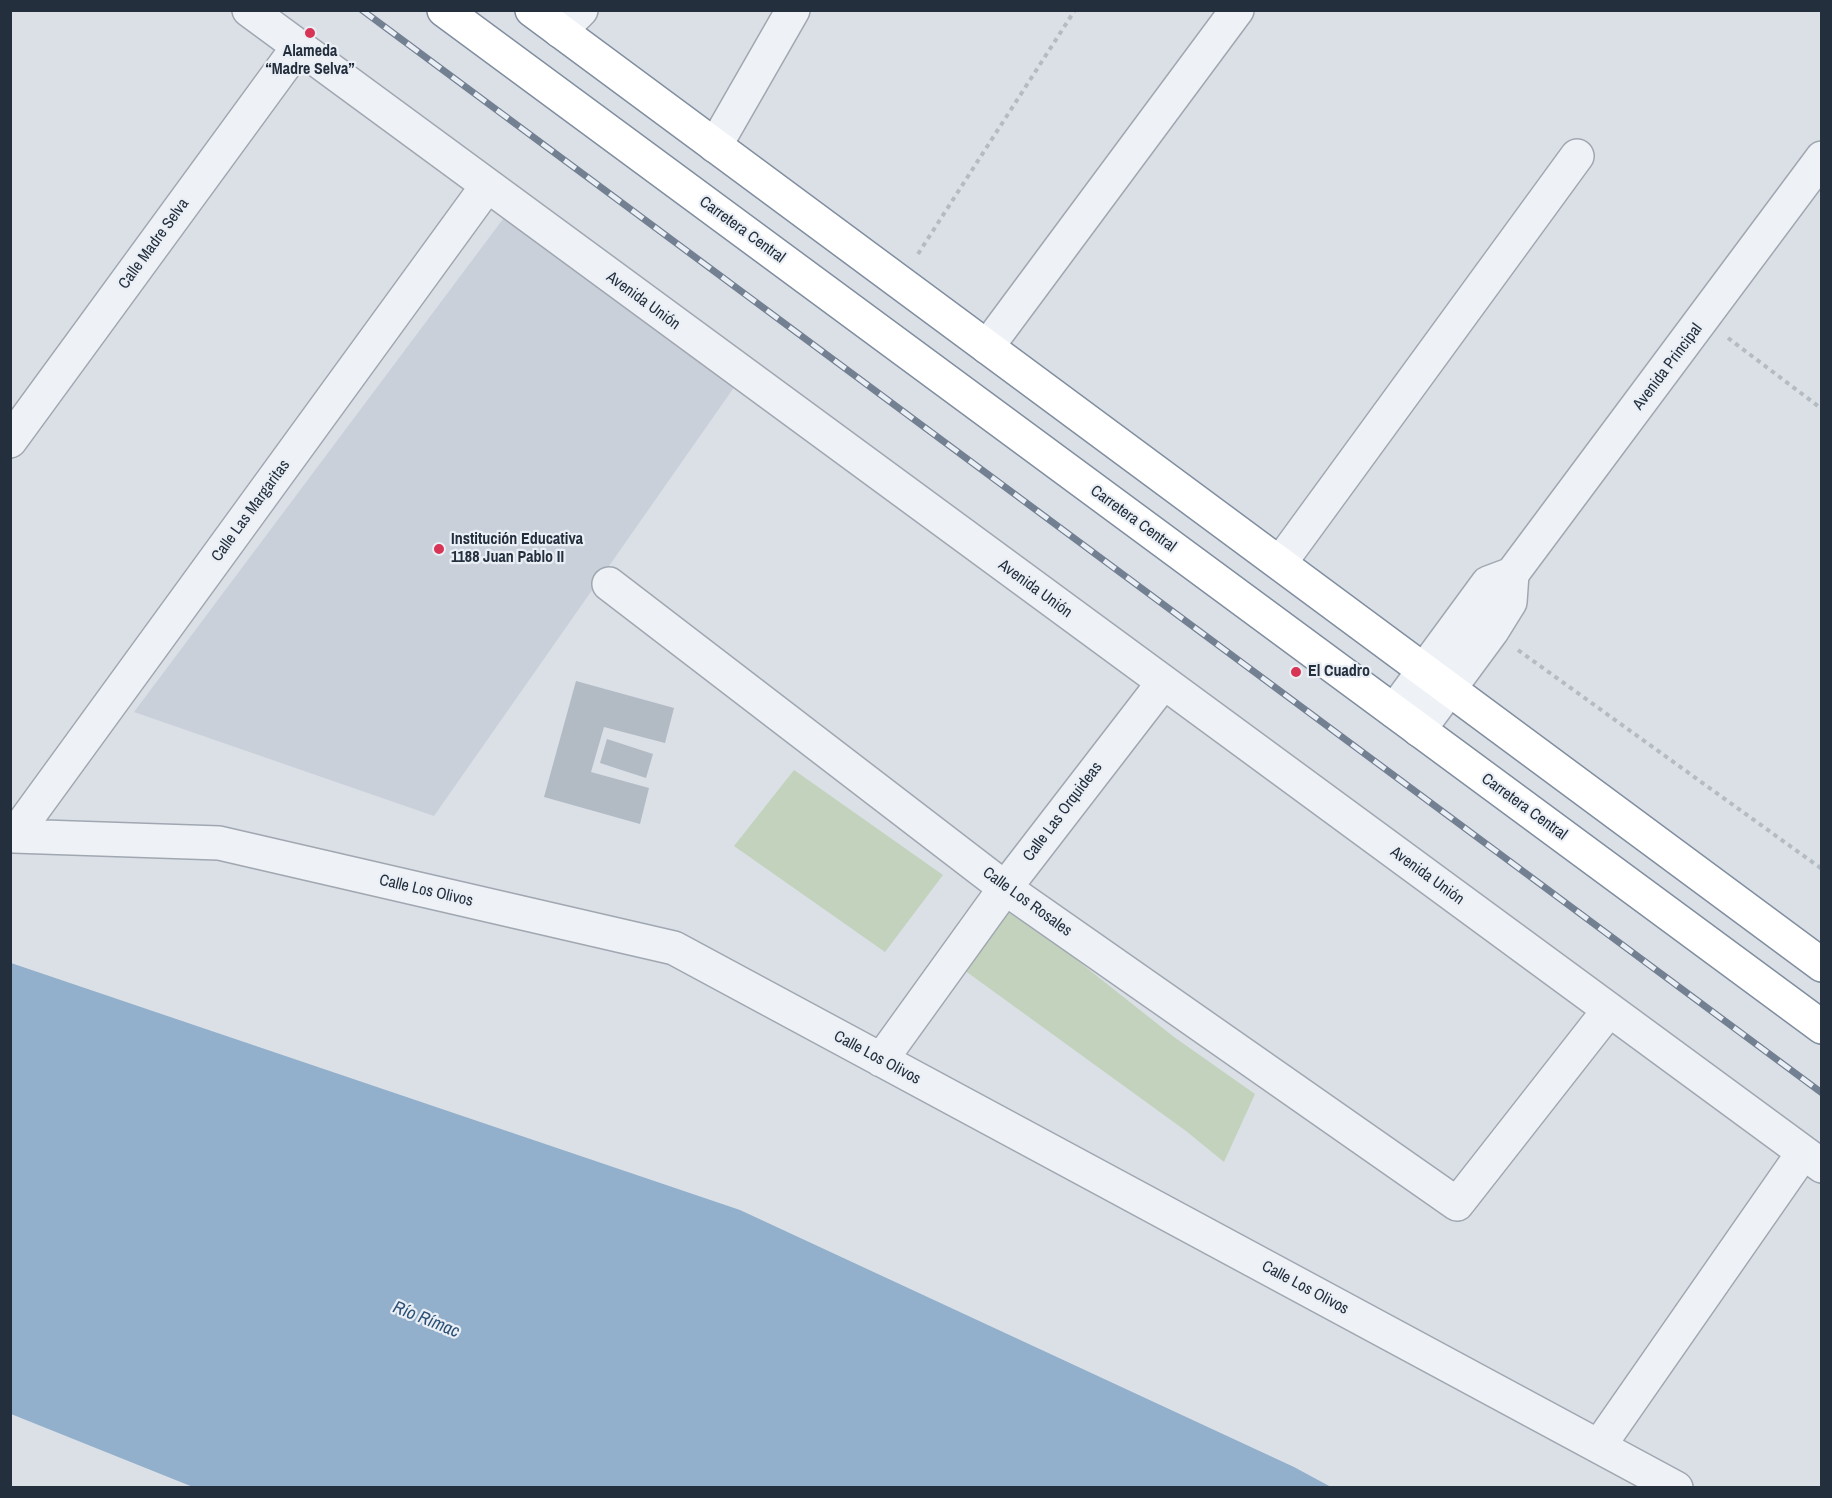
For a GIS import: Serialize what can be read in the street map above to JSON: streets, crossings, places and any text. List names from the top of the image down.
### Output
{
  "streets": {
    "highway": ["Carretera Central"],
    "street": [
      "Calle Madre Selva",
      "Avenida Unión",
      "Avenida Principal",
      "Calle Las Margaritas",
      "Calle Las Orquideas",
      "Calle Los Olivos",
      "Calle Los Rosales"
    ]
  },
  "crossings": [
    ["Carretera Central", "Avenida Principal"],
    ["Calle Madre Selva", "Avenida Unión"],
    ["Avenida Unión", "Calle Las Margaritas"],
    ["Avenida Unión", "Calle Las Orquideas"],
    ["Avenida Unión", "Calle Los Rosales"],
    ["Calle Las Margaritas", "Calle Los Olivos"],
    ["Calle Las Orquideas", "Calle Los Olivos"],
    ["Calle Las Orquideas", "Calle Los Rosales"]
  ],
  "water": ["Río Rímac"],
  "places": ["Alameda “Madre Selva”", "Institución Educativa 1188 Juan Pablo II", "El Cuadro"]
}
